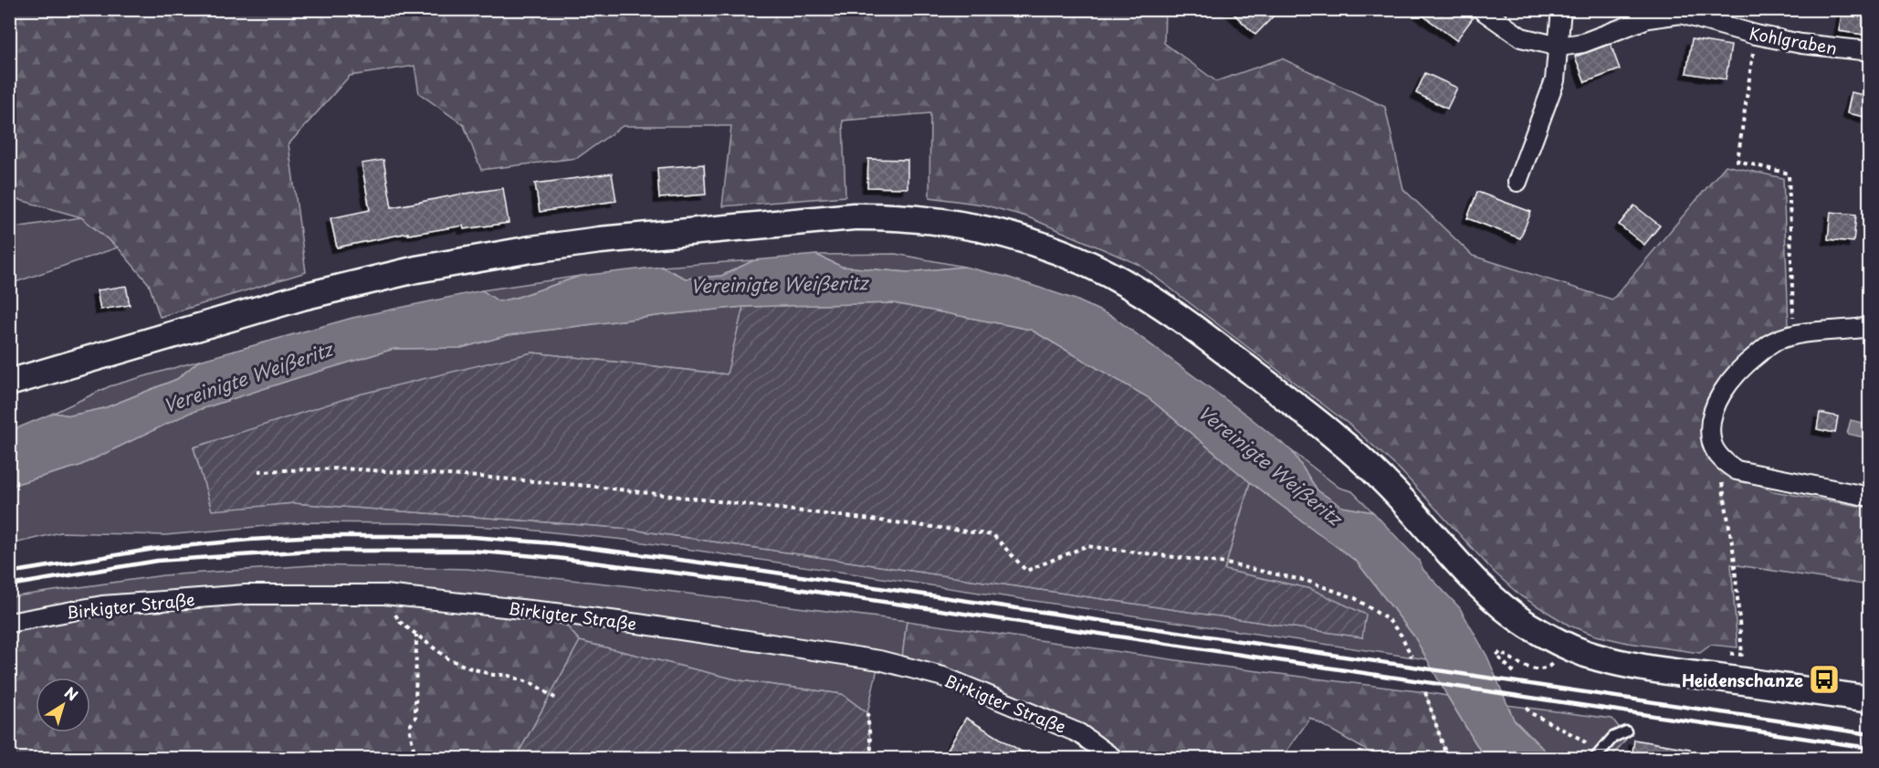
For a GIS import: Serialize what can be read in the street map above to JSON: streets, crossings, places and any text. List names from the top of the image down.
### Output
{
  "streets": {
    "street": ["Kohlgraben", "Birkigter Straße"]
  },
  "water": ["Vereinigte Weißeritz"],
  "places": {
    "bus stop": ["Heidenschanze"]
  },
  "north": "top right"
}
